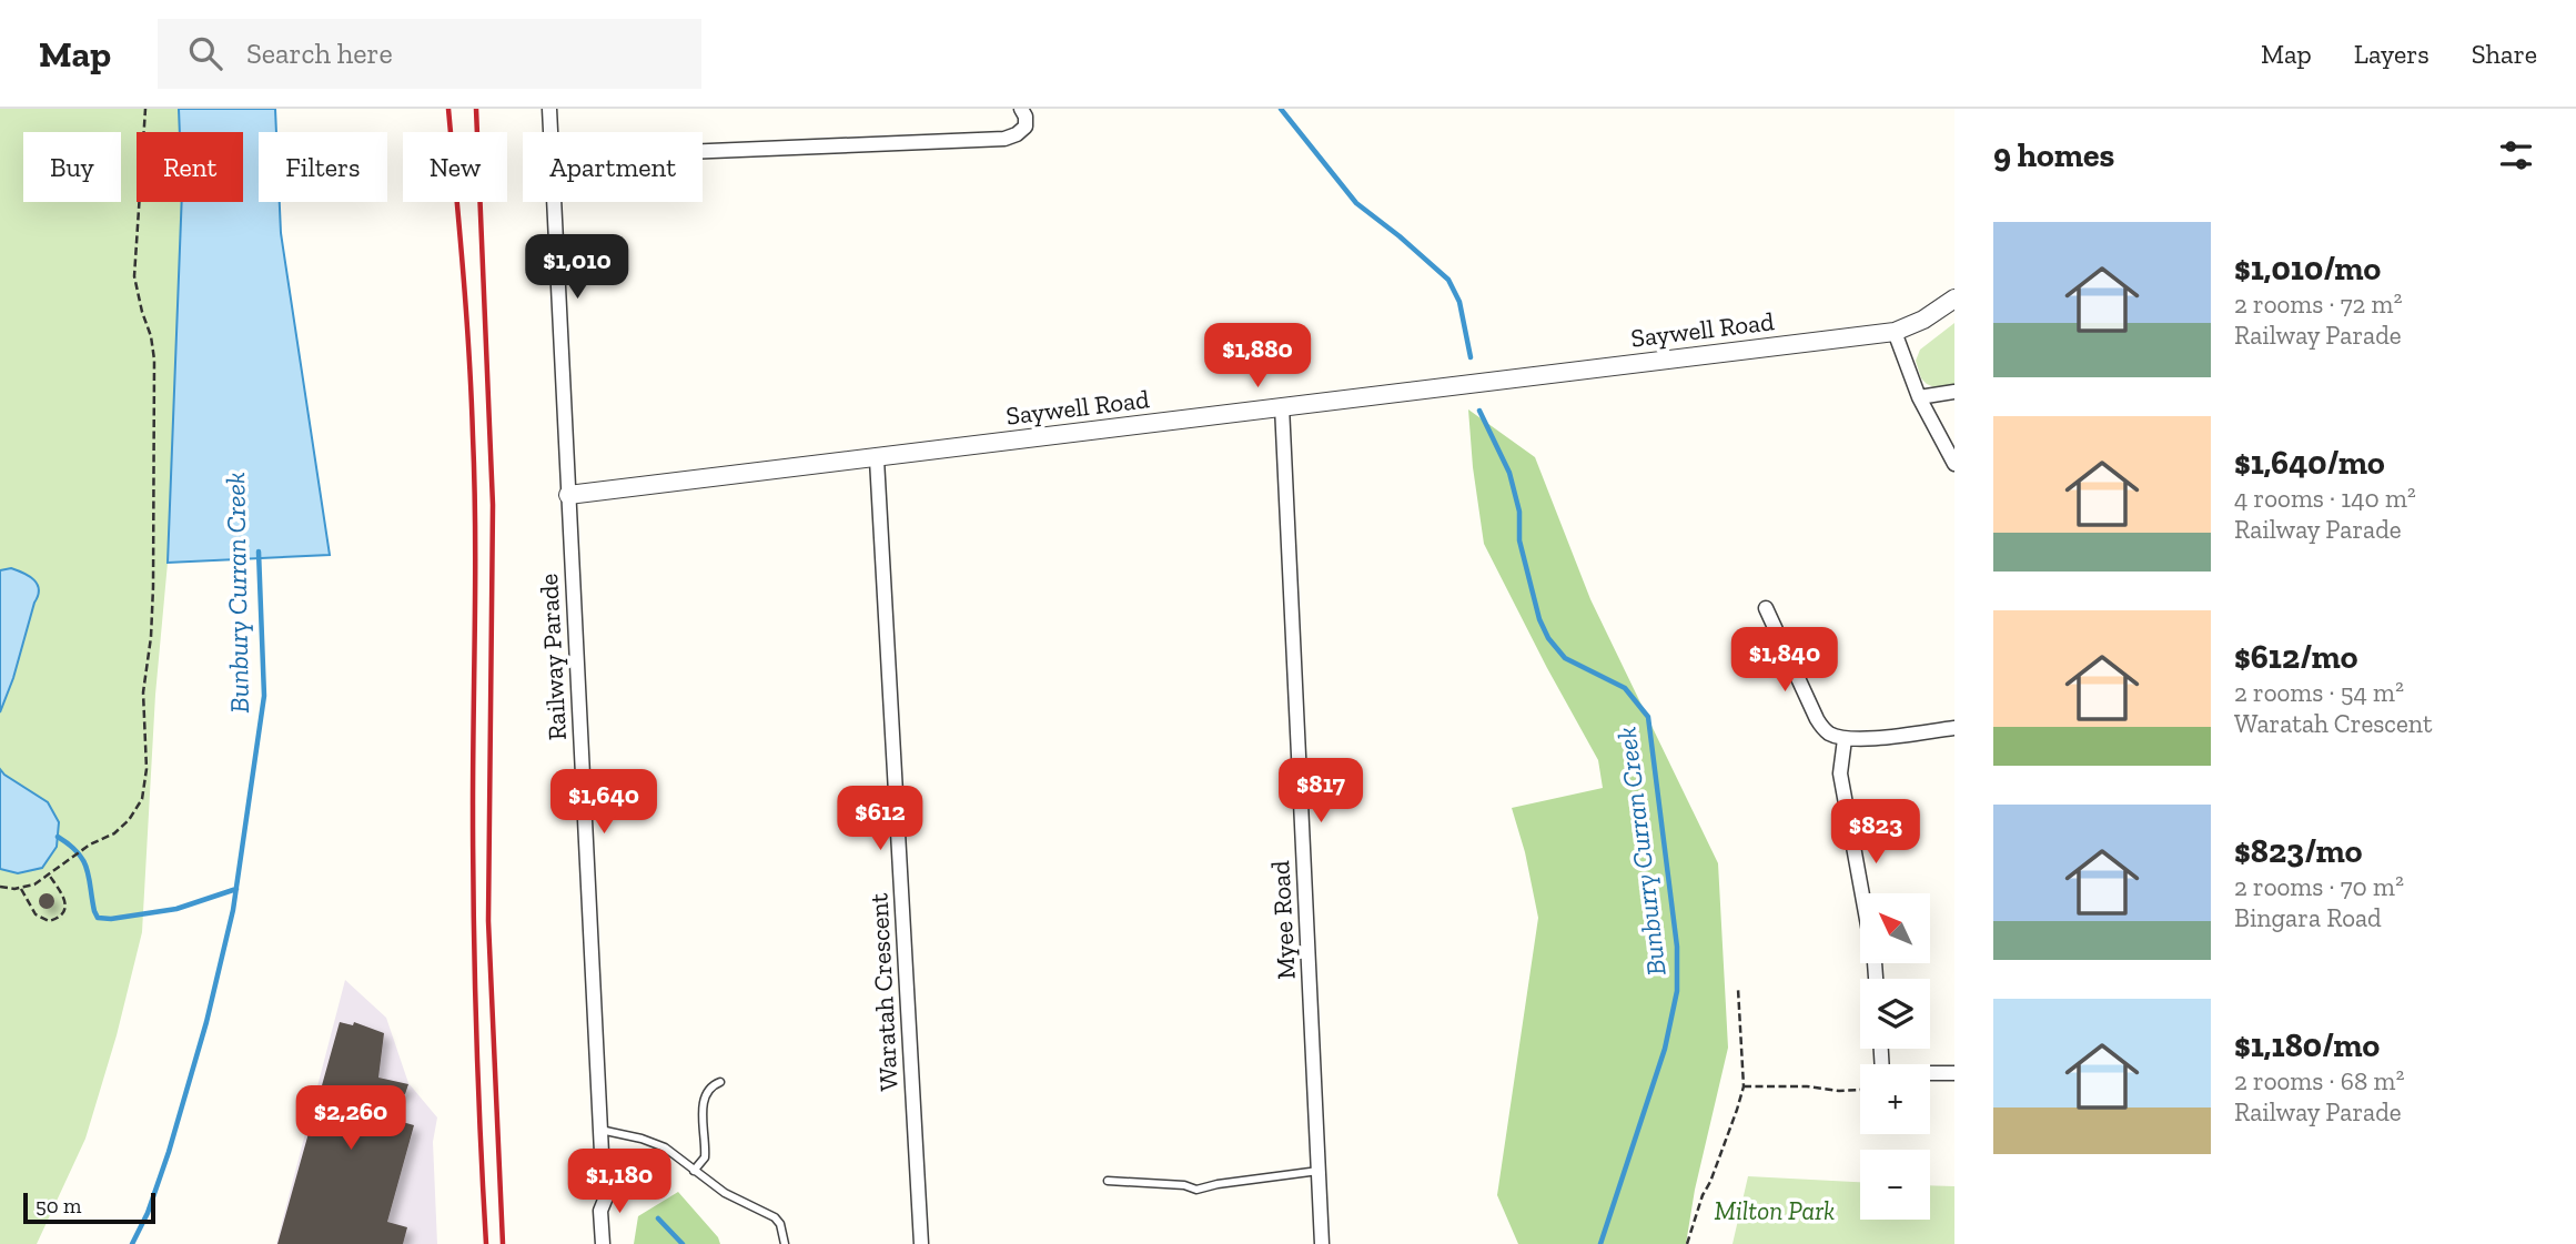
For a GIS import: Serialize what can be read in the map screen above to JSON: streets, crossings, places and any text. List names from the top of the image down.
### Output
{
  "streets": {
    "street": [
      "Saywell Road",
      "Railway Parade",
      "Myee Road",
      "Waratah Crescent"
    ]
  },
  "crossings": [
    ["Saywell Road", "Railway Parade"],
    ["Saywell Road", "Myee Road"],
    ["Saywell Road", "Waratah Crescent"]
  ],
  "water": ["Bunbury Curran Creek", "Bunburry Curran Creek"],
  "parks": ["Milton Park"],
  "scale_bar": "50 m",
  "north": "top left",
  "page": {
    "header": "Map",
    "search": "Search here",
    "nav": ["Map", "Layers", "Share"],
    "heading": "9 homes",
    "chip": [
      "Buy",
      "Rent",
      "Filters",
      "New",
      "Apartment"
    ],
    "list": [
      {
        "name": "$1,010/mo",
        "note": "2 rooms · 72 m² · Railway Parade"
      },
      {
        "name": "$1,640/mo",
        "note": "4 rooms · 140 m² · Railway Parade"
      },
      {
        "name": "$612/mo",
        "note": "2 rooms · 54 m² · Waratah Crescent"
      },
      {
        "name": "$823/mo",
        "note": "2 rooms · 70 m² · Bingara Road"
      },
      {
        "name": "$1,180/mo",
        "note": "2 rooms · 68 m² · Railway Parade"
      }
    ],
    "price": [
      "$1,010",
      "$1,880",
      "$1,840",
      "$817",
      "$1,640",
      "$612",
      "$823",
      "$2,260",
      "$1,180"
    ],
    "map_buttons": ["+", "−"],
    "scale": "50 m"
  }
}
